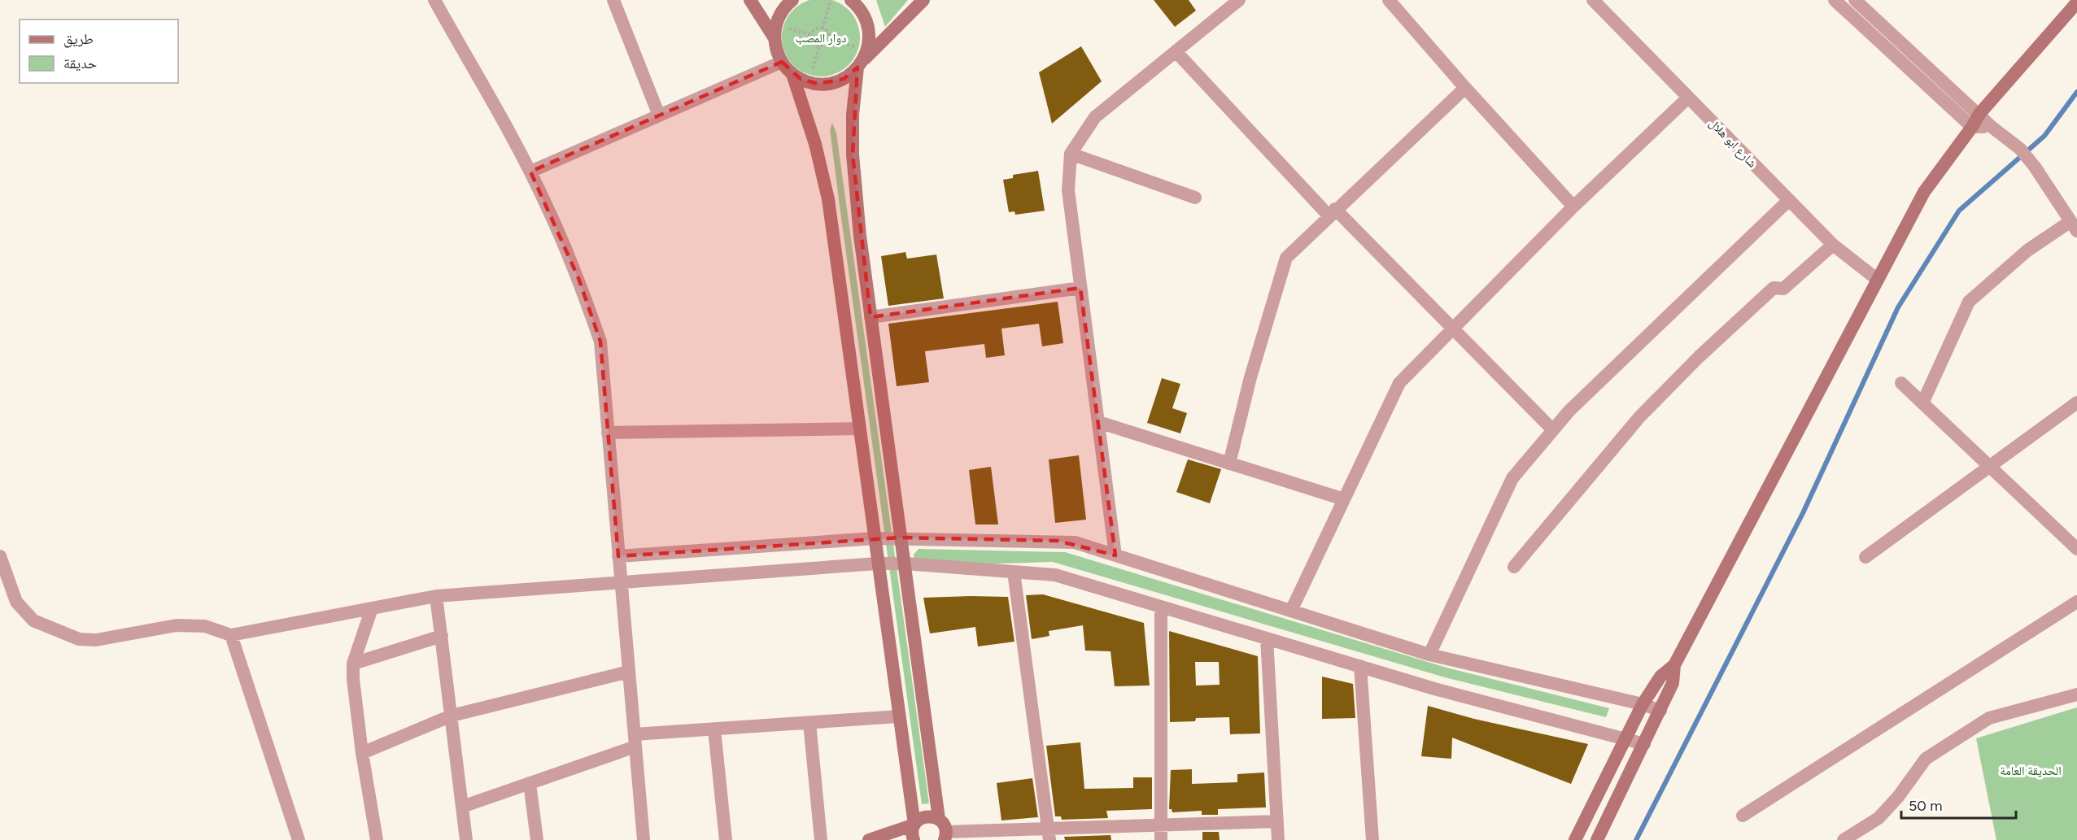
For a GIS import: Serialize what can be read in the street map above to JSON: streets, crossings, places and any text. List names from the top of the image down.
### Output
{
  "streets": {
    "street": ["شارع ابو هلال"]
  },
  "parks": ["دوار المصب", "الحديقة العامة"],
  "legend": ["طريق", "حديقة"],
  "scale_bar": "50 m"
}
